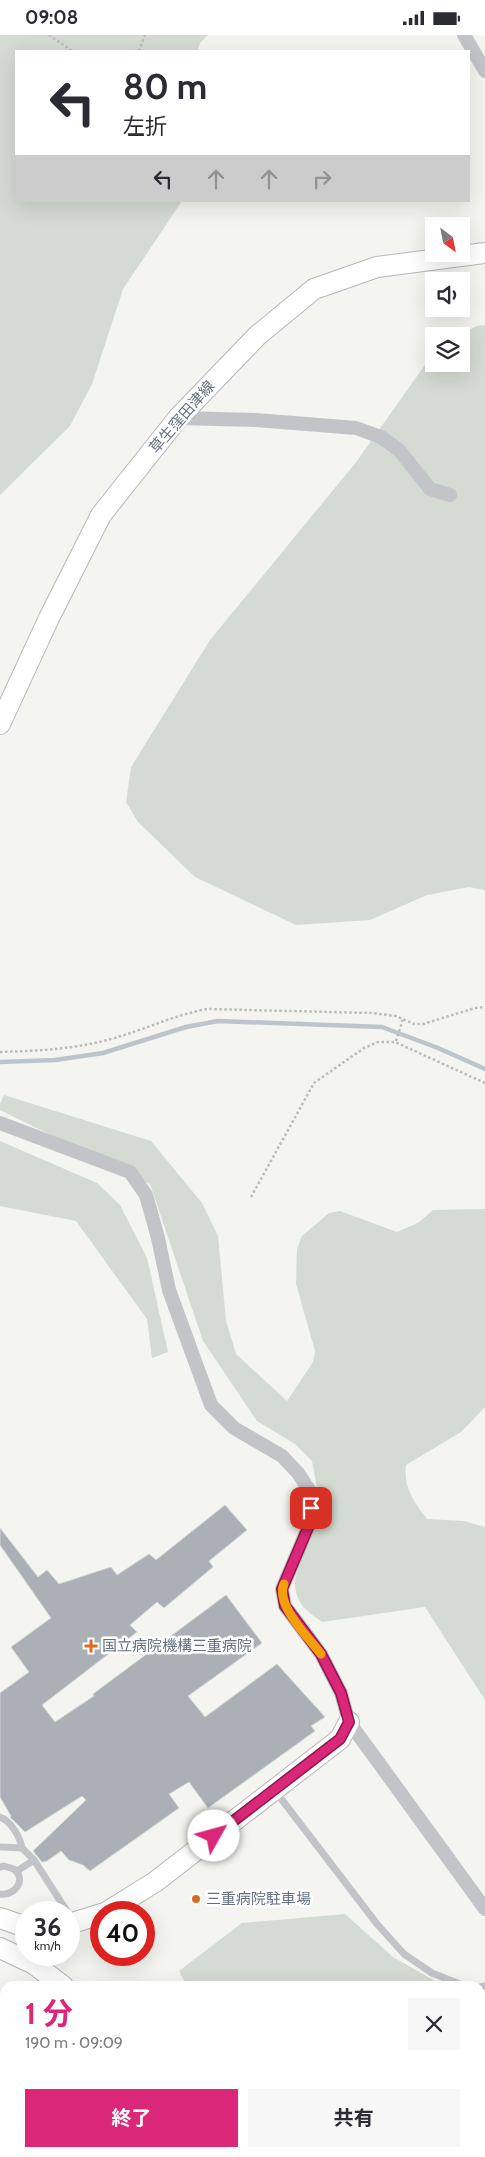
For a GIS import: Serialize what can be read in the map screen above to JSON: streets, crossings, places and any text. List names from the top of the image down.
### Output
{
  "streets": {
    "main road": ["草生窪田津線"]
  },
  "places": {
    "health": ["国立病院機構三重病院"],
    "other": ["三重病院駐車場"]
  },
  "north": "bottom right",
  "page": {
    "status": "09:08",
    "turn": ["80 m", "左折"],
    "speed": "36 km/h",
    "limit": "40",
    "heading": ["1 分", "190 m · 09:09"],
    "buttons": ["終了", "共有"]
  }
}
